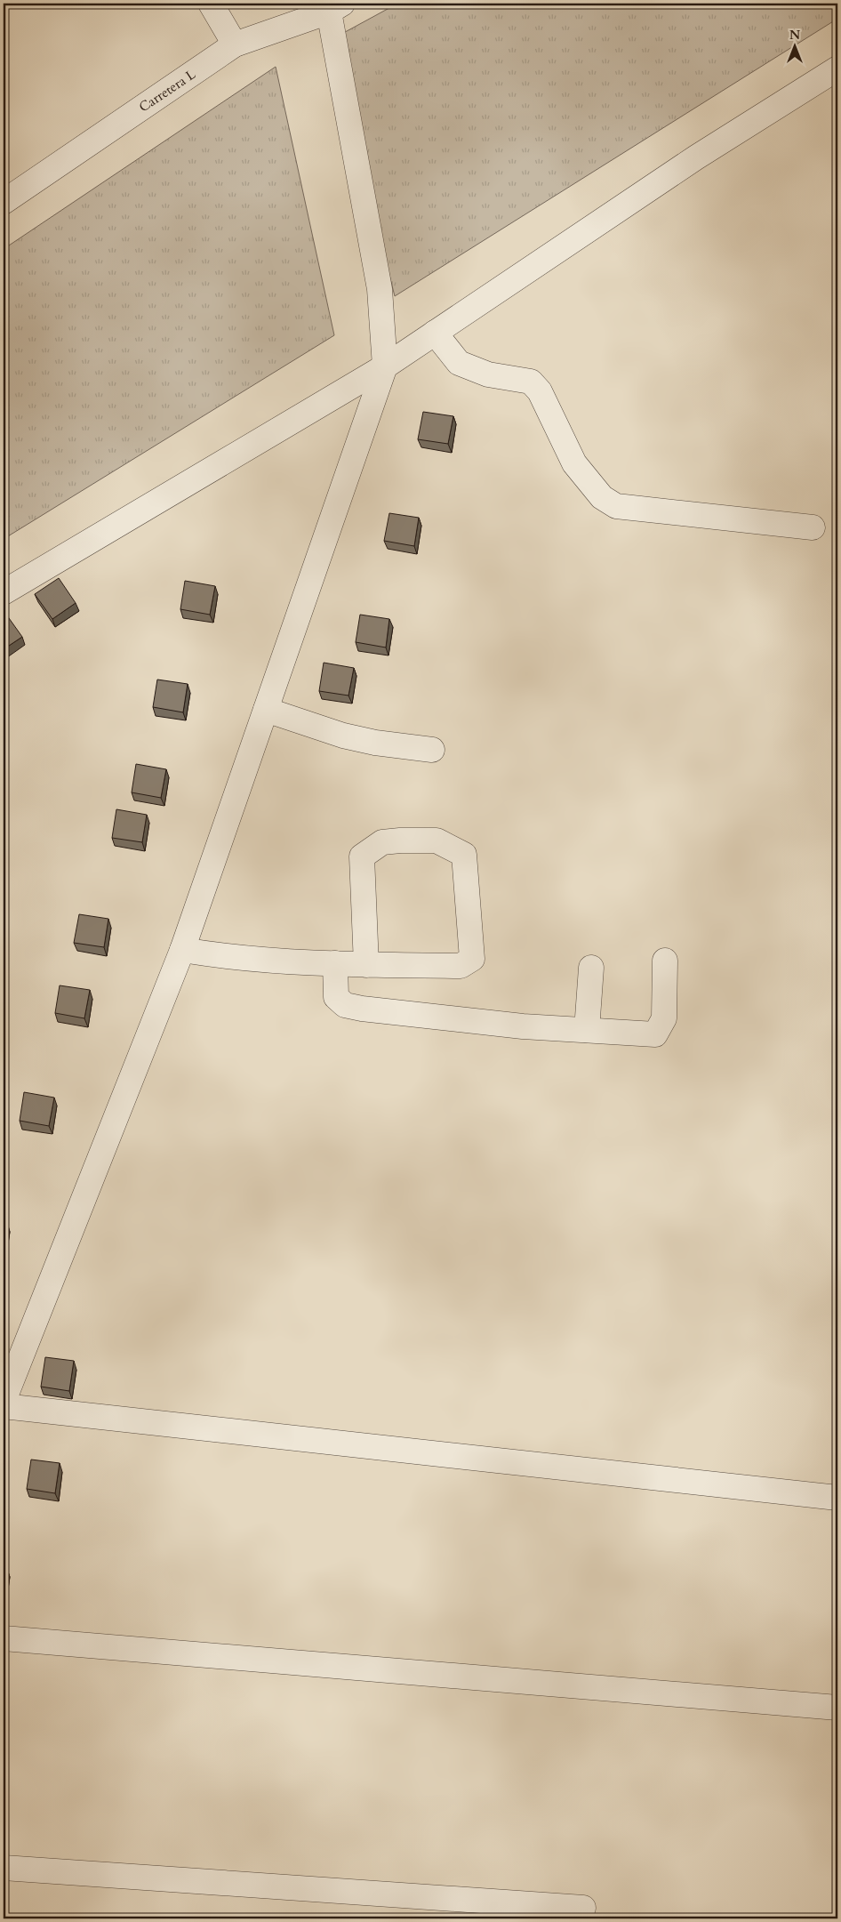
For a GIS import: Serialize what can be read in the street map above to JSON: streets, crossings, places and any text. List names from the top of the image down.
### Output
{
  "streets": {
    "street": ["Carretera L"]
  },
  "north": "top"
}
